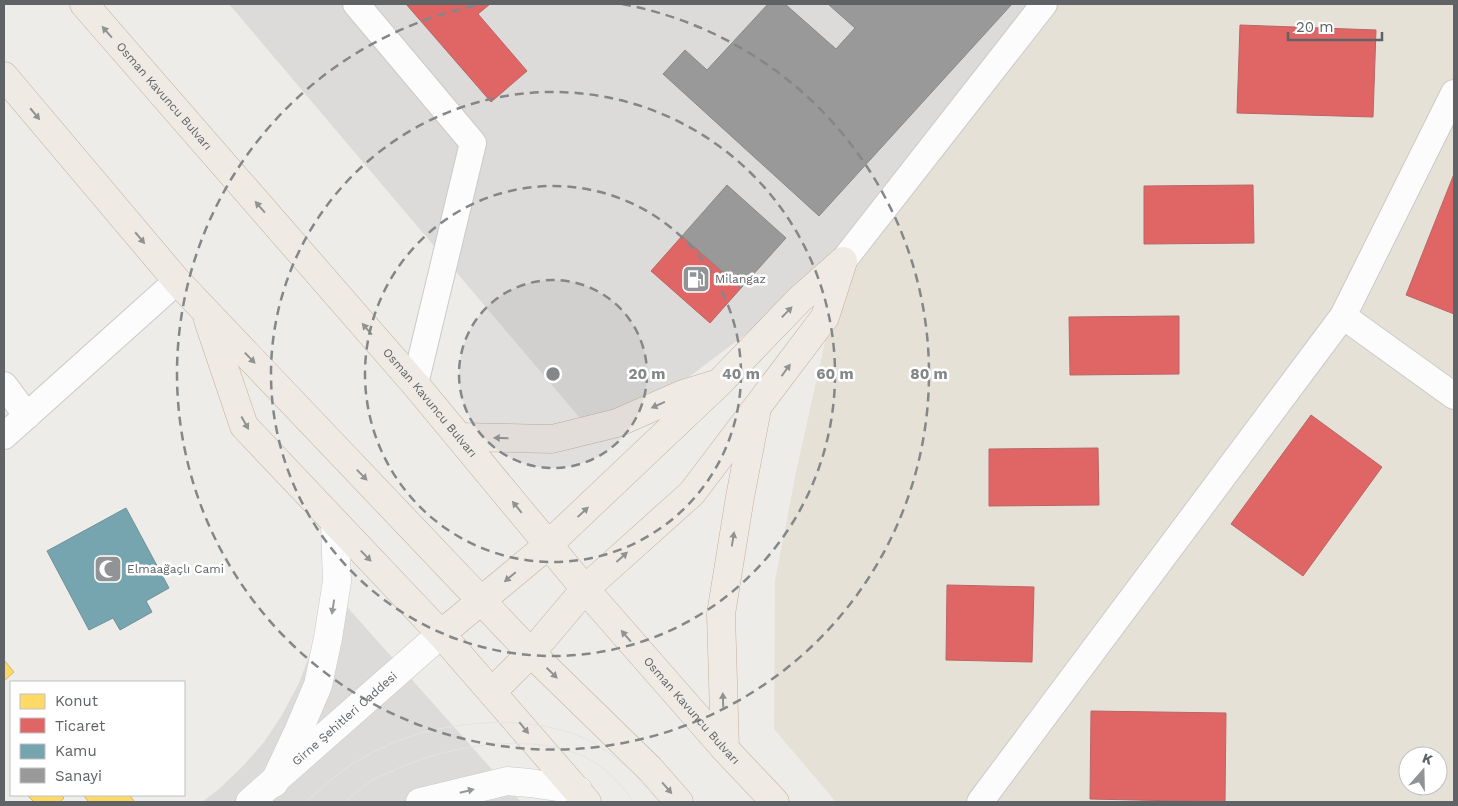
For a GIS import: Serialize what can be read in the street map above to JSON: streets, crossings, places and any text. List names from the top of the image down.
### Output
{
  "streets": {
    "highway": ["Osman Kavuncu Bulvarı"],
    "street": ["Girne Şehitleri Caddesi"]
  },
  "places": {
    "fuel station": ["Milangaz"],
    "mosque": ["Elmaağaçlı Cami"]
  },
  "legend": [
    "Konut",
    "Ticaret",
    "Kamu",
    "Sanayi"
  ],
  "scale_bar": "20 m",
  "north": "top",
  "rings": [
    "20 m",
    "40 m",
    "60 m",
    "80 m"
  ]
}
